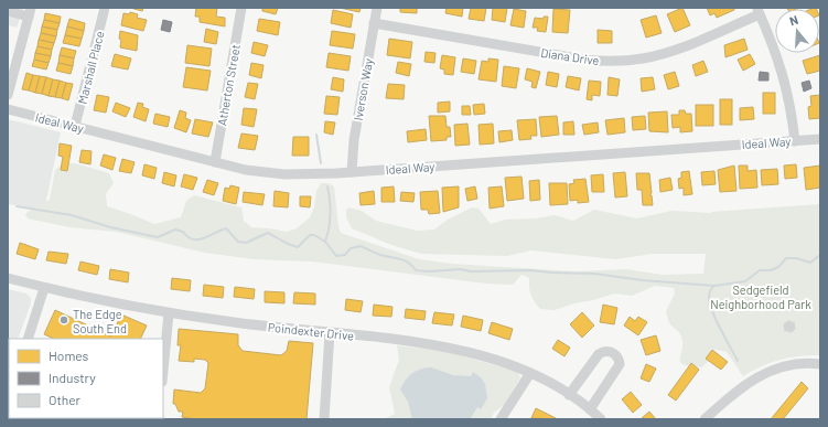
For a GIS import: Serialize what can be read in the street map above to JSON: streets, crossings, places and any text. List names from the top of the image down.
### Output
{
  "streets": {
    "street": [
      "Diana Drive",
      "Marshall Place",
      "Atherton Street",
      "Iverson Way",
      "Ideal Way",
      "Poindexter Drive"
    ]
  },
  "crossings": [
    ["Diana Drive", "Iverson Way"],
    ["Marshall Place", "Ideal Way"],
    ["Atherton Street", "Ideal Way"],
    ["Iverson Way", "Ideal Way"]
  ],
  "parks": ["Sedgefield Neighborhood Park"],
  "places": ["The Edge South End"],
  "legend": ["Homes", "Industry", "Other"],
  "north": "top"
}
